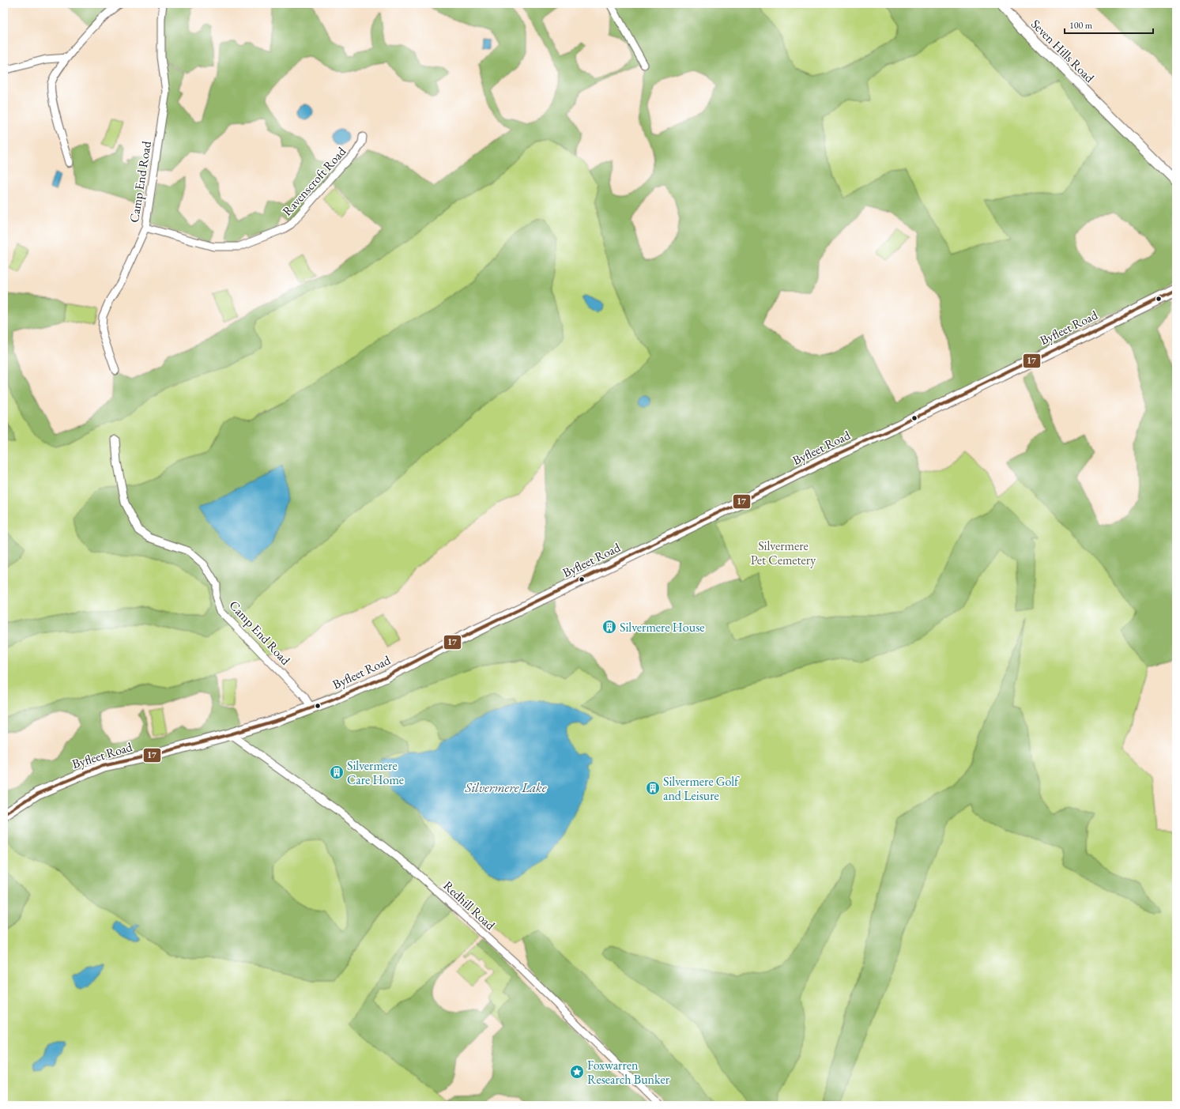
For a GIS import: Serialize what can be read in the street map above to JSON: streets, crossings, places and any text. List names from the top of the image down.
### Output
{
  "streets": {
    "main road": ["Seven Hills Road", "Byfleet Road"],
    "street": ["Ravenscroft Road", "Camp End Road", "Redhill Road"]
  },
  "crossings": [
    ["Ravenscroft Road", "Camp End Road"],
    ["Camp End Road", "Byfleet Road"],
    ["Byfleet Road", "Redhill Road"]
  ],
  "water": ["Silvermere Lake"],
  "parks": ["Silvermere Pet Cemetery"],
  "places": {
    "building": ["Silvermere House", "Silvermere Care Home", "Silvermere Golf and Leisure"],
    "place": ["Foxwarren Research Bunker"]
  },
  "lines": ["transit line 17"],
  "scale_bar": "100 m"
}
